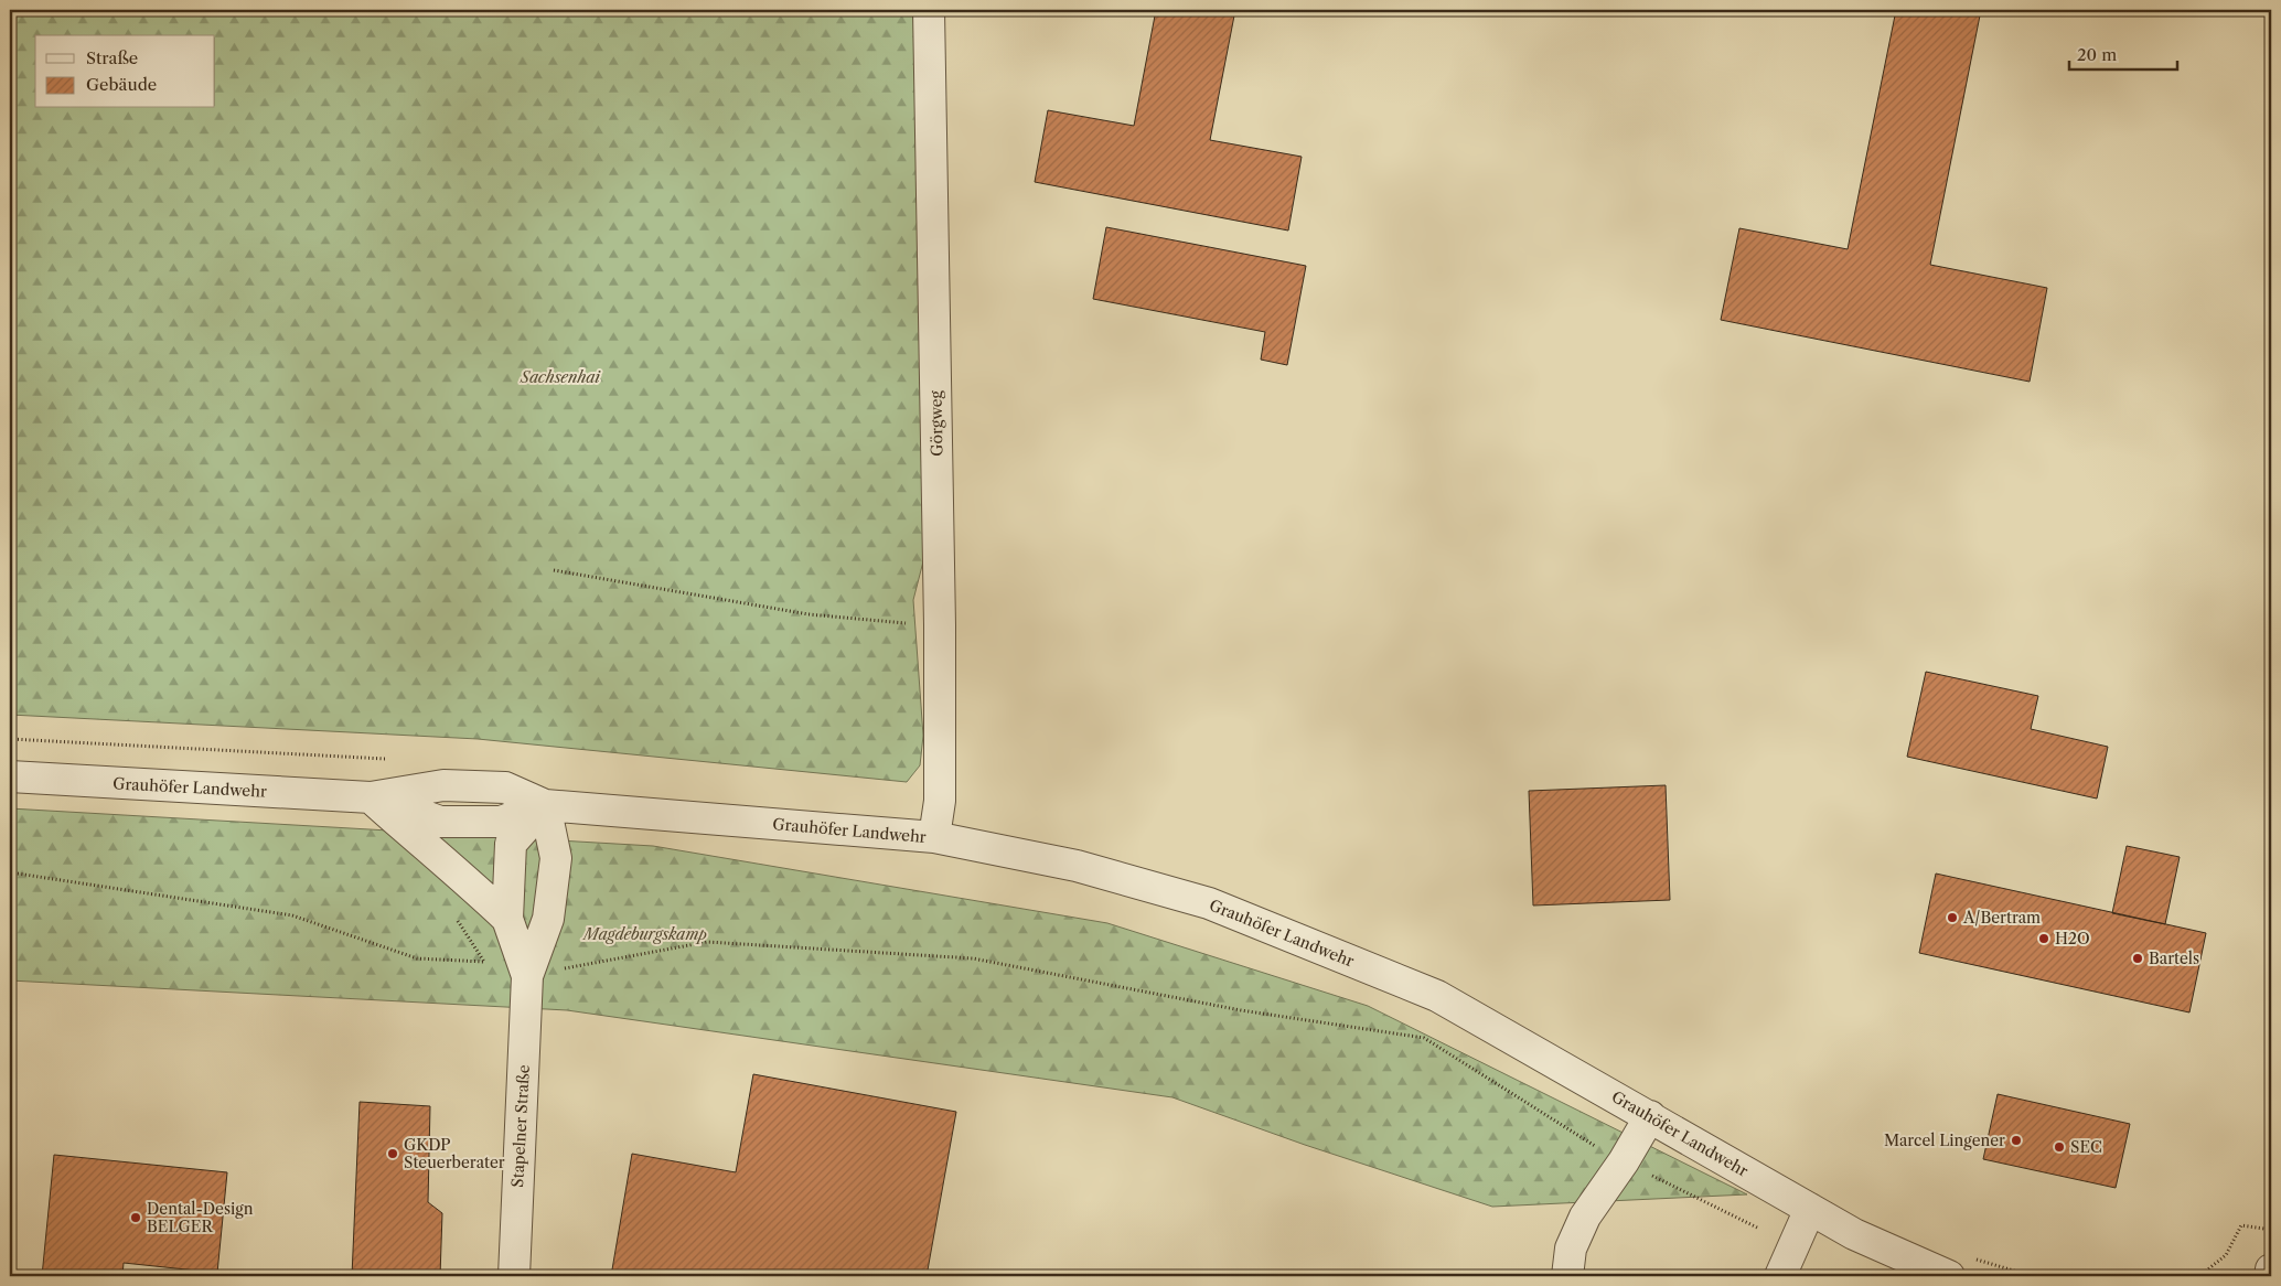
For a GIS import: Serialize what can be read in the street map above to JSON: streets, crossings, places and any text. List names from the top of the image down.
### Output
{
  "streets": {
    "street": ["Görgweg", "Grauhöfer Landwehr", "Stapelner Straße"]
  },
  "crossings": [
    ["Görgweg", "Grauhöfer Landwehr"],
    ["Grauhöfer Landwehr", "Stapelner Straße"]
  ],
  "parks": ["Sachsenhai", "Magdeburgskamp"],
  "places": [
    "A/Bertram",
    "H2O",
    "Bartels",
    "Marcel Lingener",
    "SEC",
    "GKDP Steuerberater",
    "Dental-Design BELGER"
  ],
  "legend": ["Straße", "Gebäude"],
  "scale_bar": "20 m"
}
